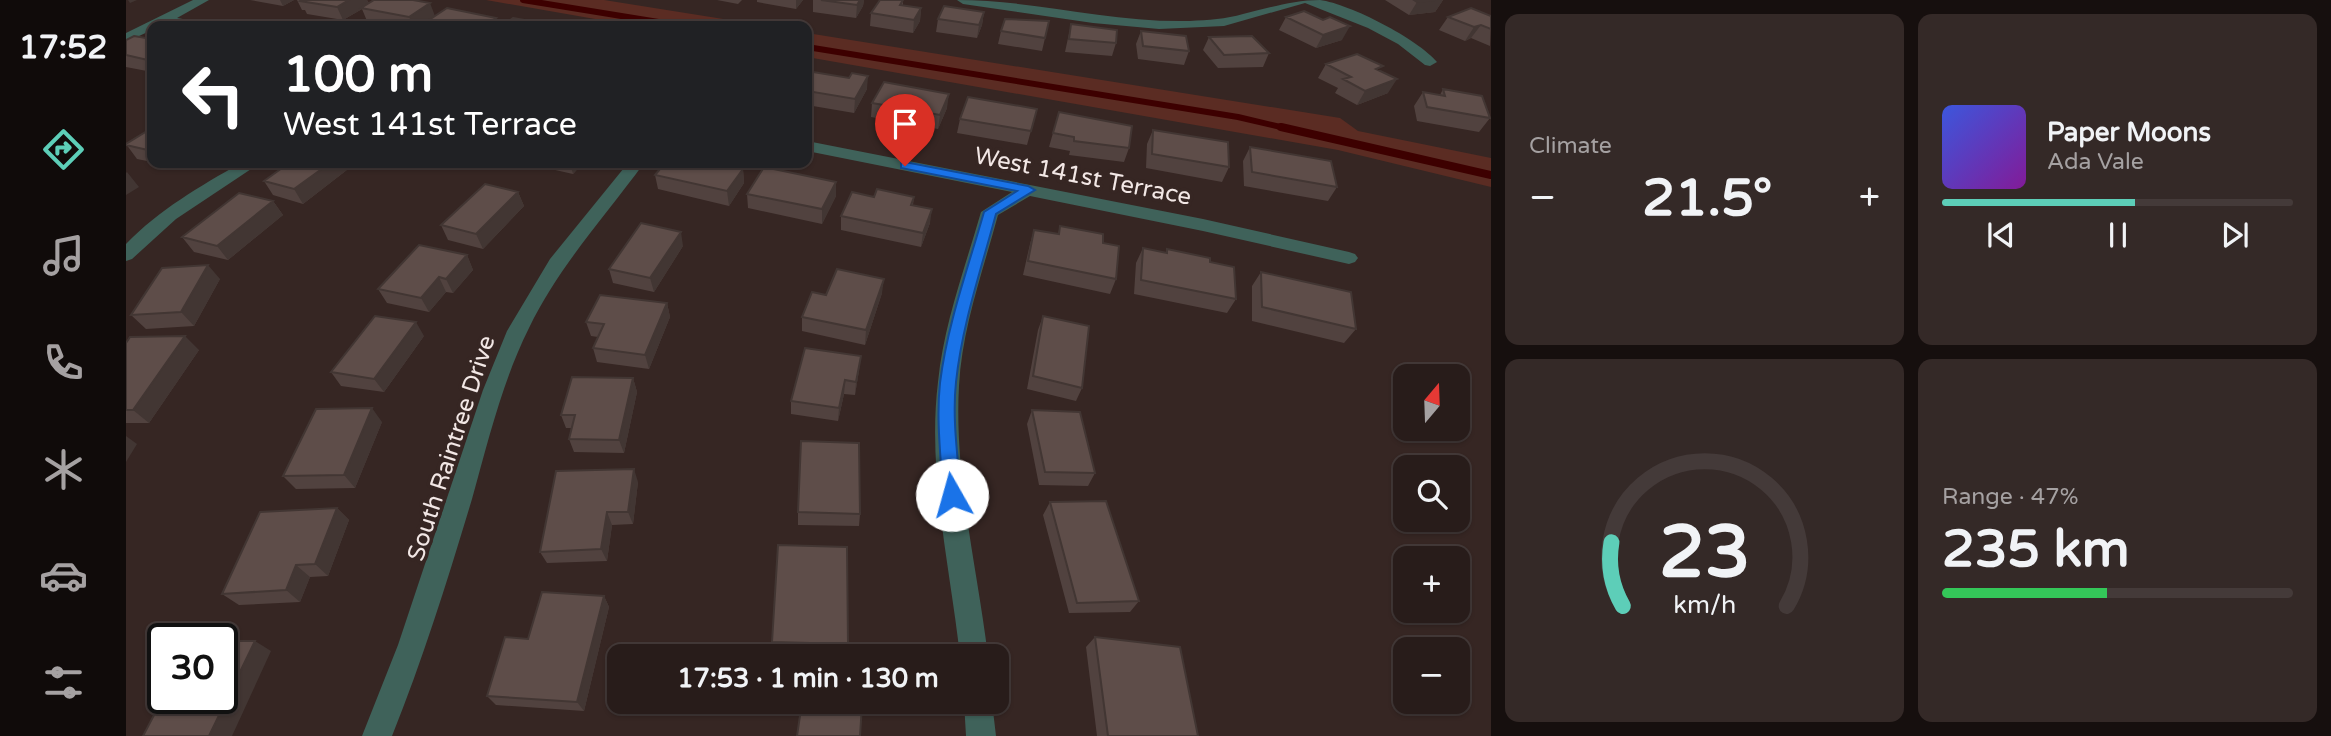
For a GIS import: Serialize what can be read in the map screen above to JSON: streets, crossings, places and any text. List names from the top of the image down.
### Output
{
  "streets": {
    "street": ["West 141st Terrace", "South Raintree Drive"]
  },
  "north": "top",
  "page": {
    "tabs": "17:52",
    "tile": [
      "Climate",
      ["Range · 47%", "235 km"]
    ],
    "turn": ["100 m", "West 141st Terrace"],
    "song": ["Paper Moons", "Ada Vale"],
    "heat": ["−", "21.5°", "+"],
    "map_buttons": ["+", "−"],
    "limit": "30",
    "trip": "17:53 · 1 min · 130 m",
    "gauge": ["23", "km/h"]
  }
}
